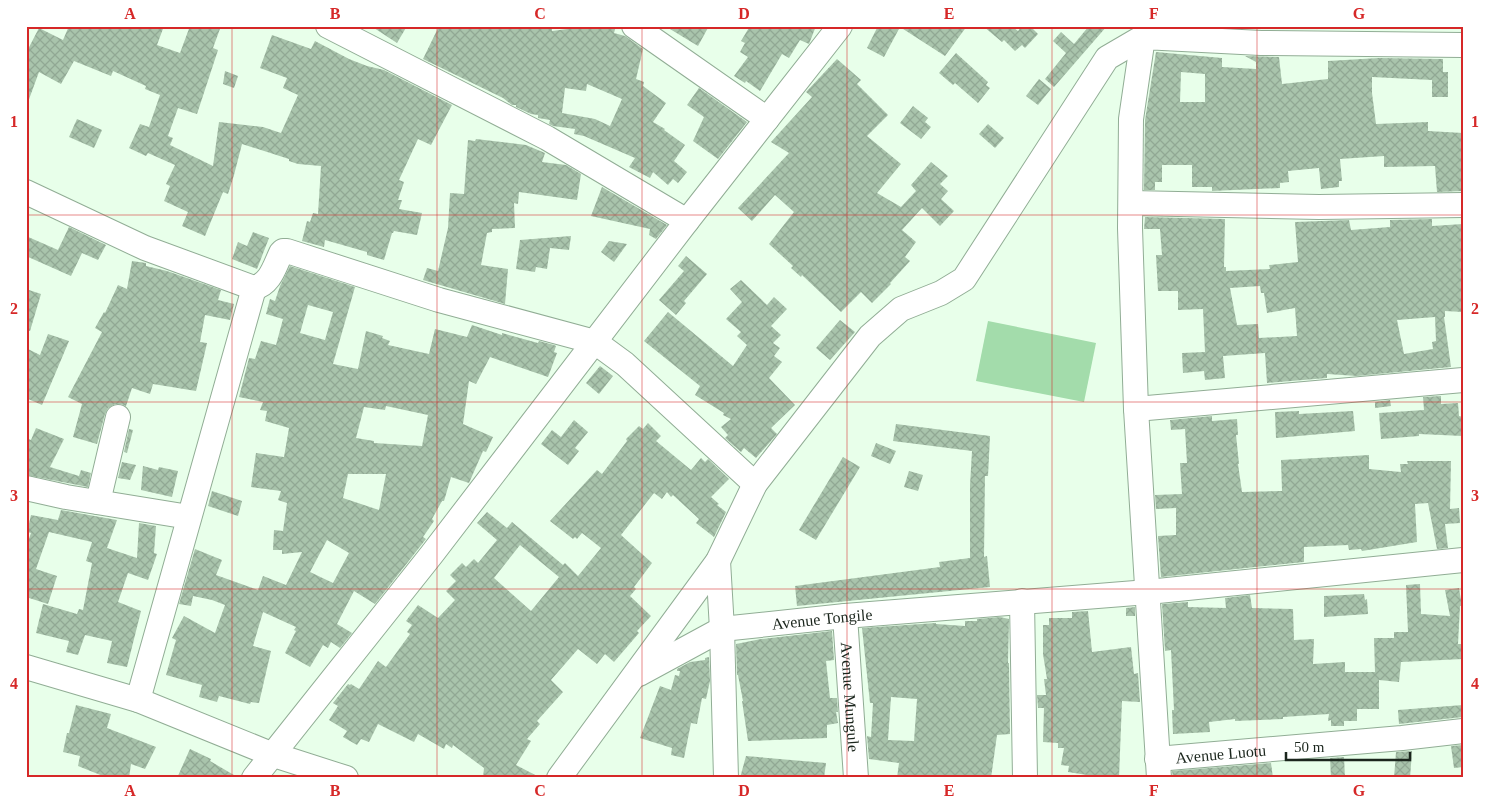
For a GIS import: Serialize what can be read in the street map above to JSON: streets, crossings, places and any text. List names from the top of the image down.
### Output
{
  "streets": {
    "street": ["Avenue Tongile", "Avenue Mungule", "Avenue Luotu"]
  },
  "crossings": [
    ["Avenue Tongile", "Avenue Mungule"]
  ],
  "scale_bar": "50 m",
  "grid": {
    "columns": [
      "A",
      "B",
      "C",
      "D",
      "E",
      "F",
      "G"
    ],
    "rows": [
      "1",
      "2",
      "3",
      "4"
    ]
  }
}
